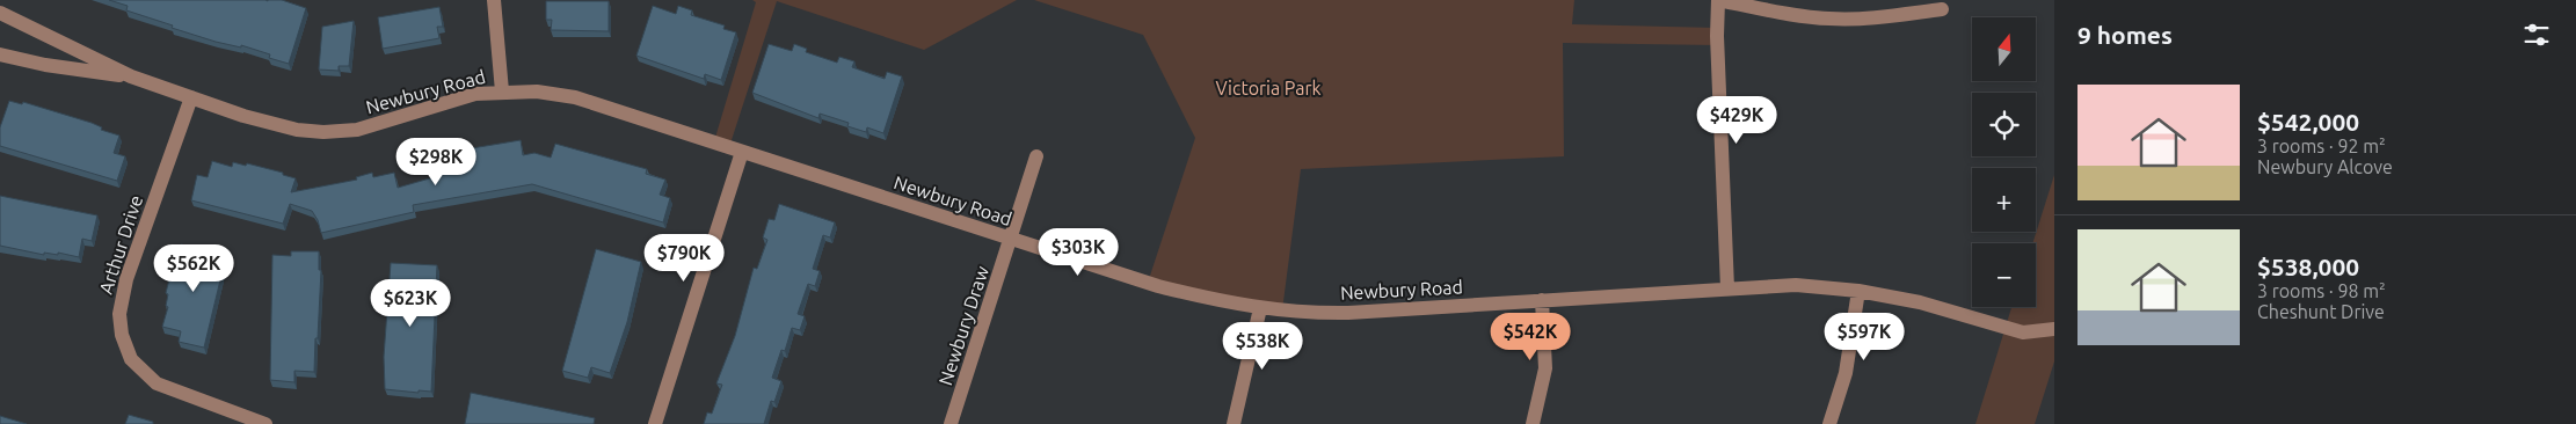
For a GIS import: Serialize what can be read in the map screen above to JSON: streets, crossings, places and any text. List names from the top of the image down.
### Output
{
  "streets": {
    "street": ["Newbury Road", "Arthur Drive", "Newbury Draw"]
  },
  "crossings": [
    ["Newbury Road", "Arthur Drive"],
    ["Newbury Road", "Newbury Draw"]
  ],
  "parks": ["Victoria Park"],
  "north": "top",
  "page": {
    "heading": "9 homes",
    "map_buttons": ["+", "−"],
    "list": [
      {
        "name": "$542,000",
        "note": "3 rooms · 92 m² · Newbury Alcove"
      },
      {
        "name": "$538,000",
        "note": "3 rooms · 98 m² · Cheshunt Drive"
      }
    ],
    "price": [
      "$429K",
      "$298K",
      "$303K",
      "$790K",
      "$562K",
      "$623K",
      "$542K",
      "$597K",
      "$538K"
    ]
  }
}
